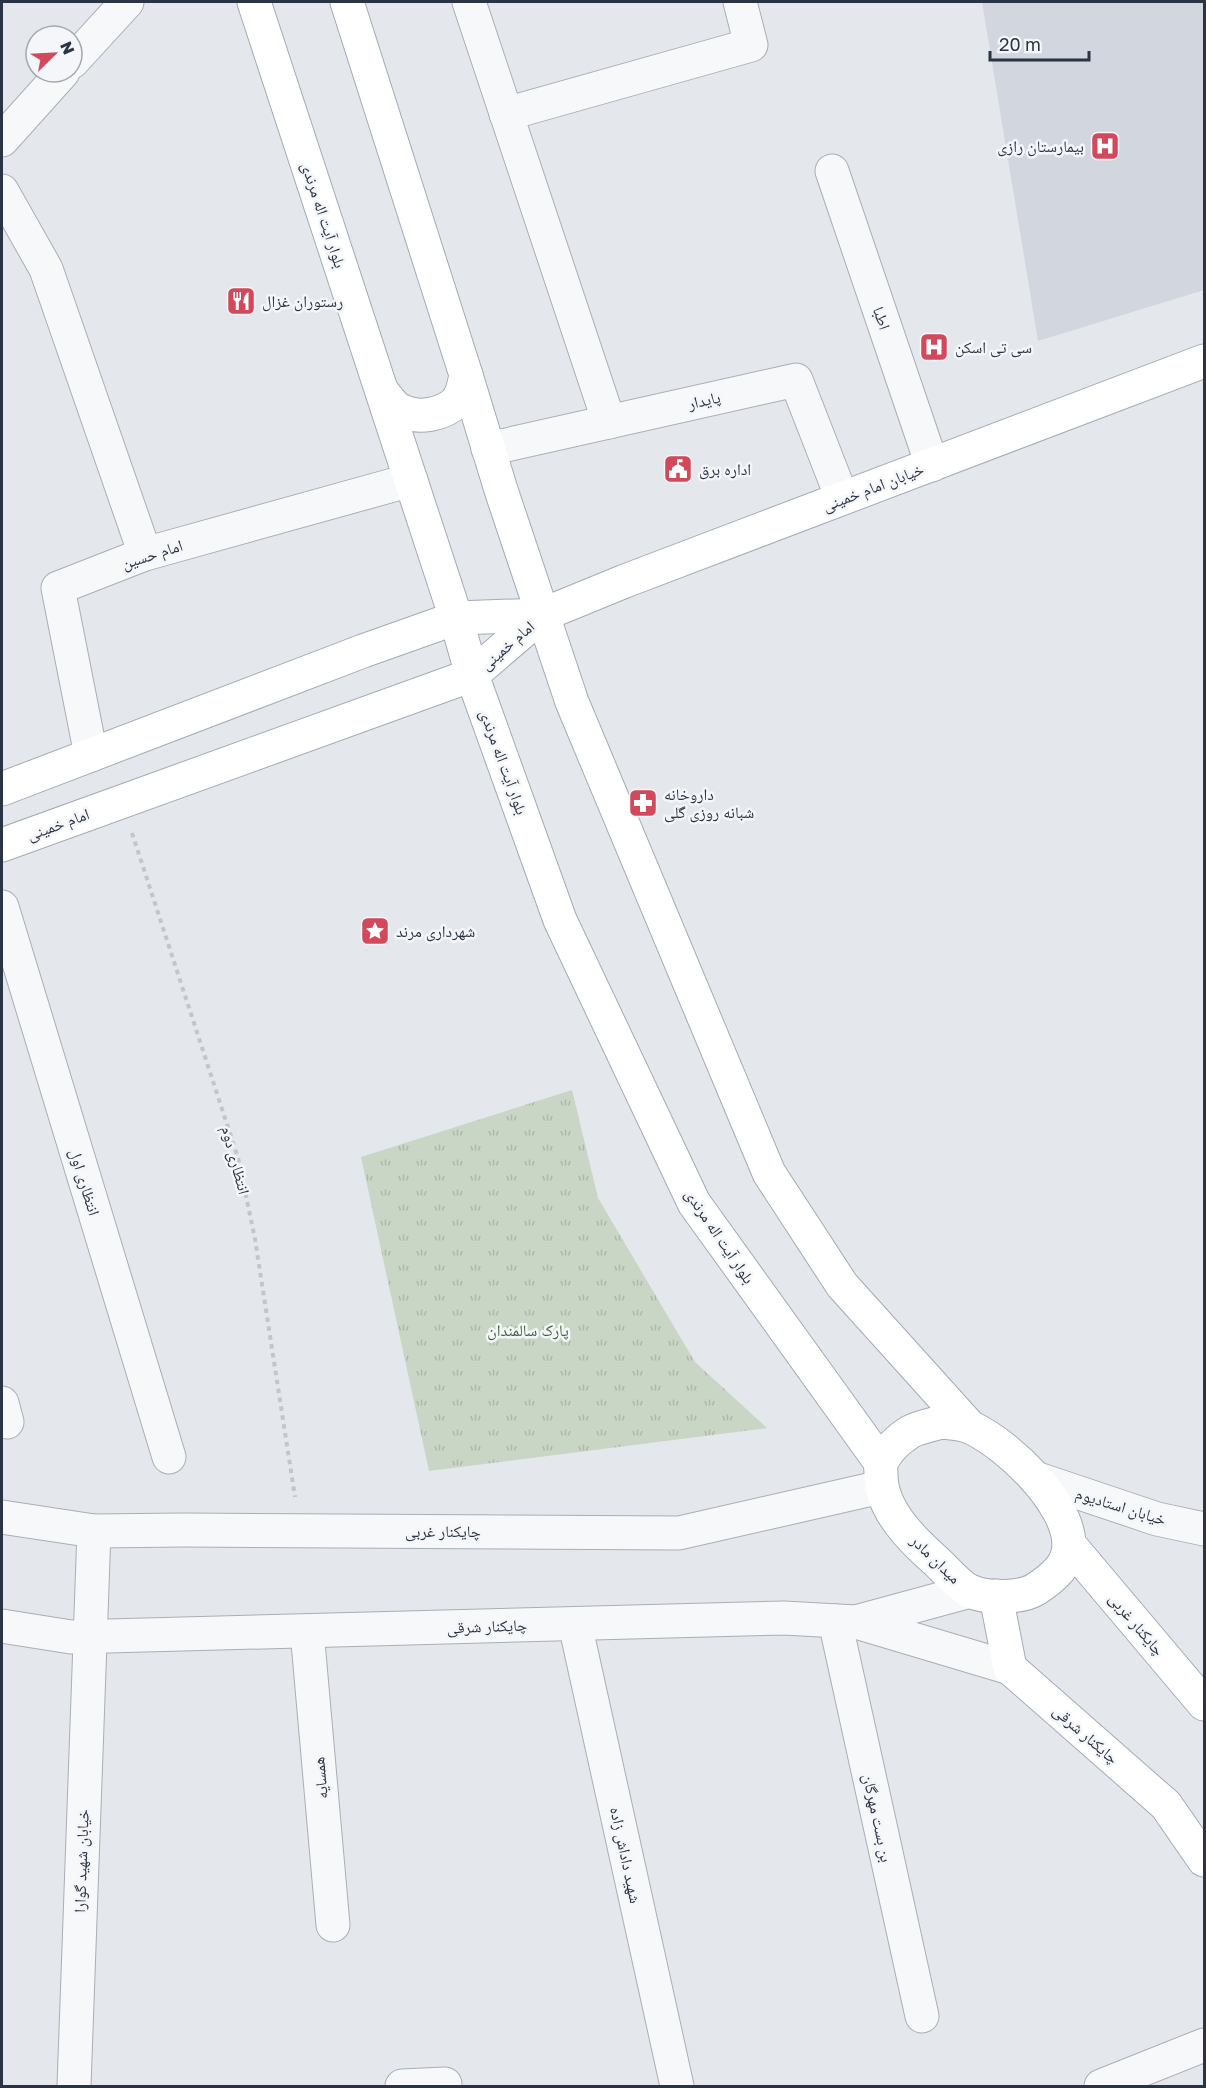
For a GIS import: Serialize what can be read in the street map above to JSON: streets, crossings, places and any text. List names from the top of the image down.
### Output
{
  "streets": {
    "main road": [
      "بلوار آیت اله مرندی",
      "خیابان امام خمینی",
      "امام خمینی",
      "چایکنار غربی",
      "میدان مادر",
      "چایکنار شرقی"
    ],
    "street": [
      "اطبا",
      "پایدار",
      "امام حسین",
      "انتظاری اول",
      "خیابان استادیوم",
      "همسایه",
      "بن بست مهرگان",
      "شهید داداش زاده",
      "خیابان شهید گوارا"
    ],
    "path": ["انتظاری دوم"]
  },
  "crossings": [
    ["بلوار آیت اله مرندی", "امام حسین"],
    ["بلوار آیت اله مرندی", "امام خمینی"],
    ["بلوار آیت اله مرندی", "خیابان استادیوم"],
    ["بلوار آیت اله مرندی", "چایکنار غربی"],
    ["بلوار آیت اله مرندی", "میدان مادر"],
    ["بلوار آیت اله مرندی", "چایکنار شرقی"],
    ["اطبا", "خیابان امام خمینی"],
    ["پایدار", "خیابان امام خمینی"],
    ["خیابان امام خمینی", "امام خمینی"],
    ["امام حسین", "امام خمینی"],
    ["امام خمینی", "انتظاری دوم"],
    ["انتظاری دوم", "چایکنار غربی"],
    ["خیابان استادیوم", "چایکنار غربی"],
    ["خیابان استادیوم", "میدان مادر"],
    ["خیابان استادیوم", "چایکنار شرقی"],
    ["چایکنار غربی", "میدان مادر"],
    ["چایکنار غربی", "چایکنار شرقی"],
    ["چایکنار غربی", "خیابان شهید گوارا"],
    ["میدان مادر", "چایکنار شرقی"],
    ["چایکنار شرقی", "همسایه"],
    ["چایکنار شرقی", "بن بست مهرگان"],
    ["چایکنار شرقی", "شهید داداش زاده"],
    ["چایکنار شرقی", "خیابان شهید گوارا"]
  ],
  "parks": ["پارک سالمندان"],
  "places": {
    "hospital": ["بیمارستان رازی", "سی تی اسکن"],
    "restaurant": ["رستوران غزال"],
    "public building": ["اداره برق"],
    "pharmacy": ["داروخانه شبانه روزی گلی"],
    "place": ["شهرداری مرند"]
  },
  "scale_bar": "20 m",
  "north": "top right"
}
